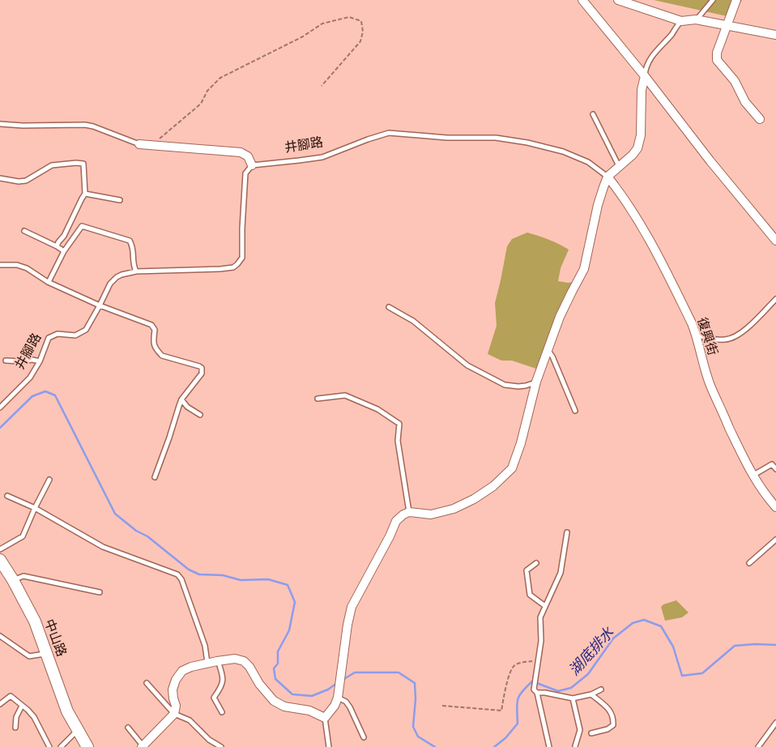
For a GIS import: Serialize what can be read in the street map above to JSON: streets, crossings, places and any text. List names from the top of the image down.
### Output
{
  "streets": {
    "street": ["復興街", "中山路"],
    "lane": ["井腳路"]
  },
  "crossings": [
    ["井腳路", "復興街"]
  ],
  "water": ["湖底排水"]
}
